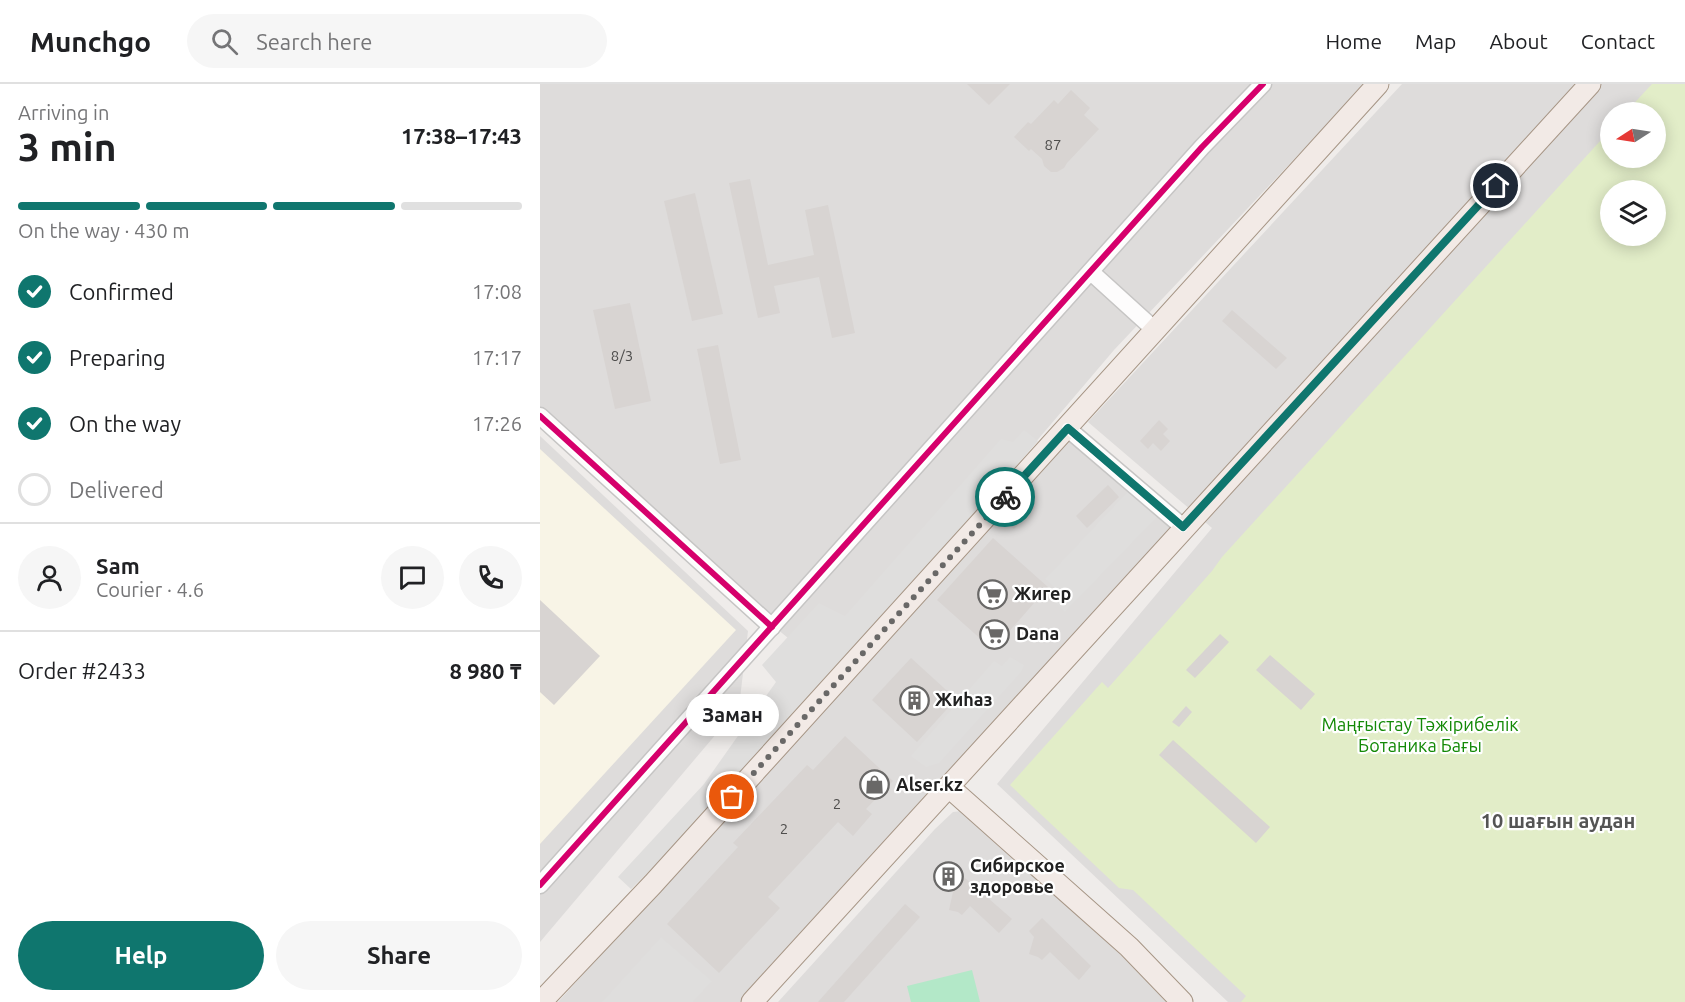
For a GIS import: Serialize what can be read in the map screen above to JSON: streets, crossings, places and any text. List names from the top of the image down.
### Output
{
  "districts": ["10 шағын аудан"],
  "parks": ["Маңғыстау Тәжірибелік Ботаника Бағы"],
  "places": {
    "supermarket": ["Жигер", "Dana"],
    "building": ["Жиhаз", "Сибирское здоровье"],
    "shop": ["Alser.kz"],
    "other": ["Заман"]
  },
  "house_numbers": [
    "87",
    "8/3",
    "2",
    "2"
  ],
  "north": "left",
  "page": {
    "header": "Munchgo",
    "search": "Search here",
    "nav": [
      "Home",
      "Map",
      "About",
      "Contact"
    ],
    "heading": ["3 min", "Arriving in", "17:38–17:43"],
    "panel": [
      "Sam",
      "Courier · 4.6",
      "Order #2433",
      "8 980 ₸"
    ],
    "bar": "On the way · 430 m",
    "list": [
      ["Confirmed", "17:08"],
      ["Preparing", "17:17"],
      ["On the way", "17:26"],
      "Delivered"
    ],
    "bubble": "Заман",
    "buttons": ["Help", "Share"]
  }
}
